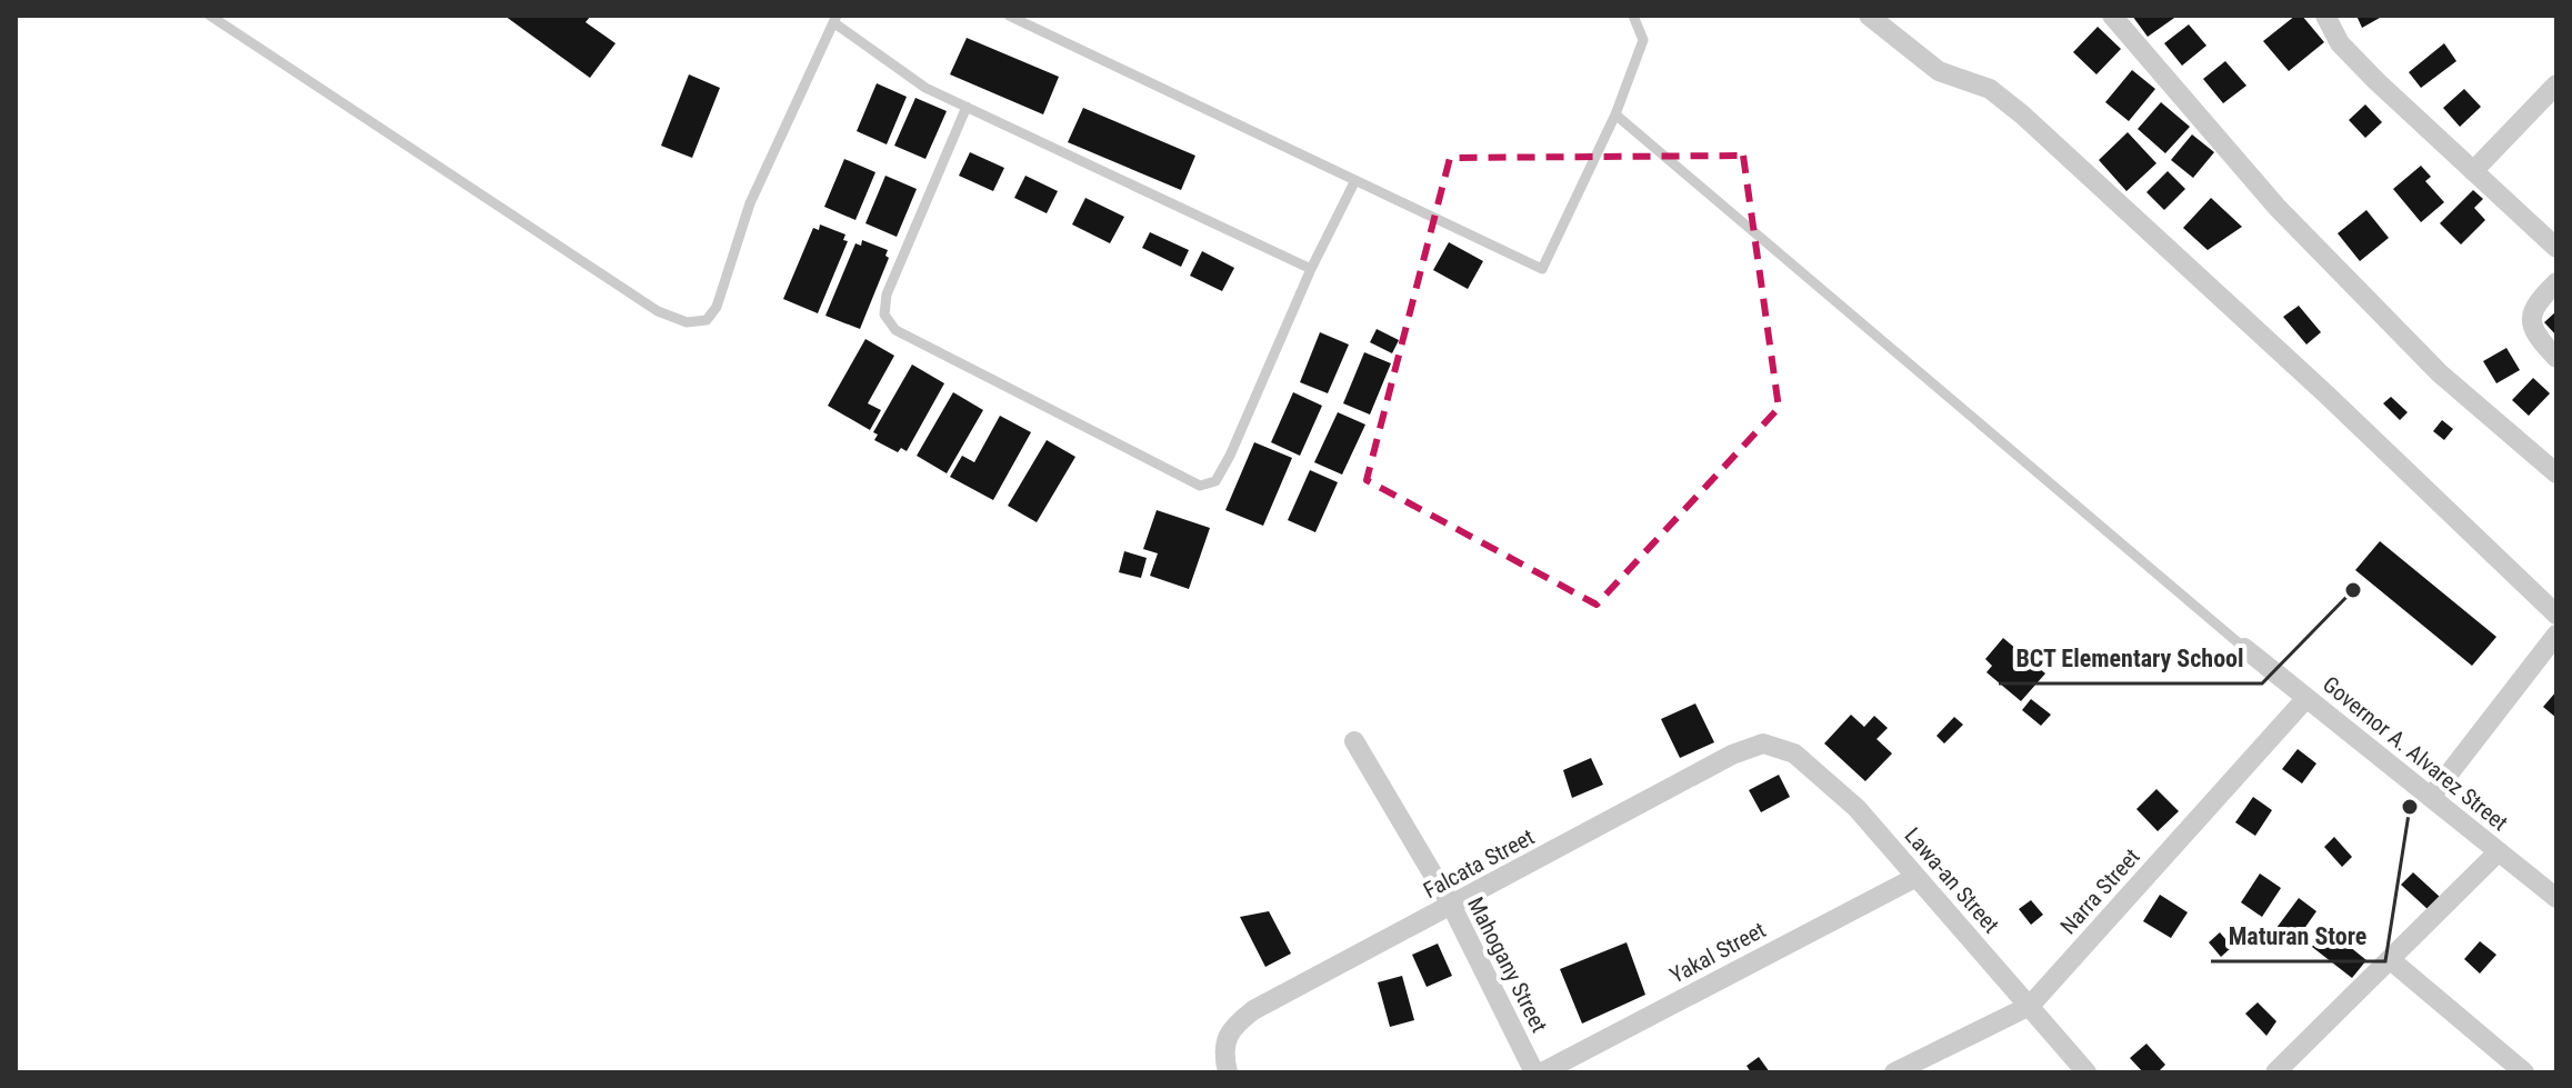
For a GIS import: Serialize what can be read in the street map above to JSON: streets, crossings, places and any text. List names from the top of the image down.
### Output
{
  "streets": {
    "street": [
      "Governor A. Alvarez Street",
      "Falcata Street",
      "Lawa-an Street",
      "Narra Street",
      "Yakal Street",
      "Mahogany Street"
    ]
  },
  "crossings": [
    ["Governor A. Alvarez Street", "Narra Street"],
    ["Falcata Street", "Lawa-an Street"],
    ["Falcata Street", "Mahogany Street"],
    ["Lawa-an Street", "Narra Street"],
    ["Lawa-an Street", "Yakal Street"]
  ],
  "places": ["BCT Elementary School", "Maturan Store"]
}
